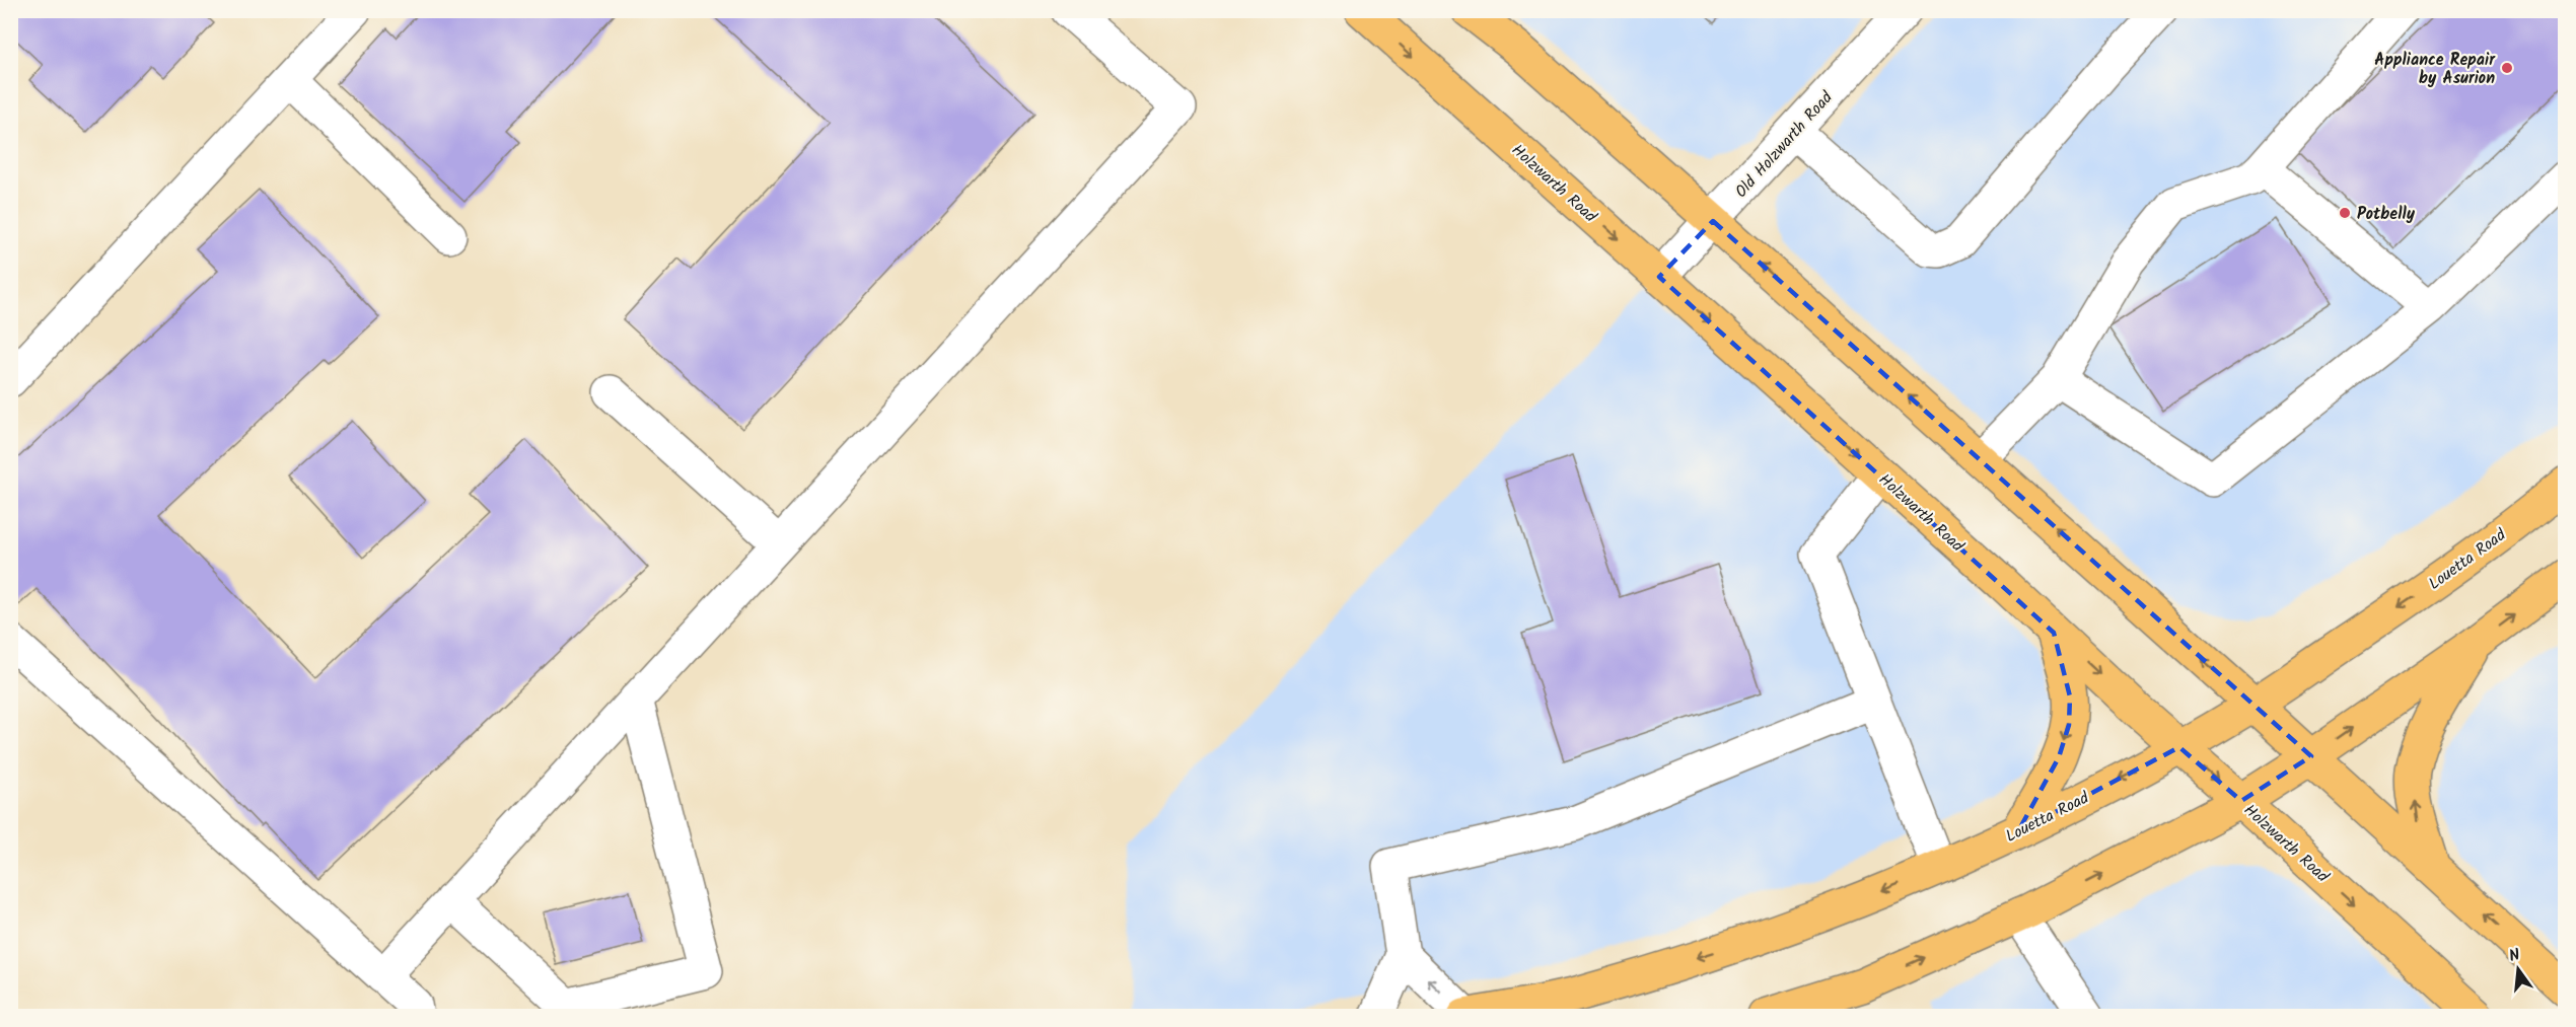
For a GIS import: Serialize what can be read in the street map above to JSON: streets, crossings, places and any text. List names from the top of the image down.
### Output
{
  "streets": {
    "main road": ["Holzwarth Road", "Louetta Road"],
    "street": ["Old Holzwarth Road"]
  },
  "crossings": [
    ["Old Holzwarth Road", "Holzwarth Road"],
    ["Holzwarth Road", "Louetta Road"]
  ],
  "places": ["Appliance Repair by Asurion", "Potbelly"],
  "north": "top"
}
